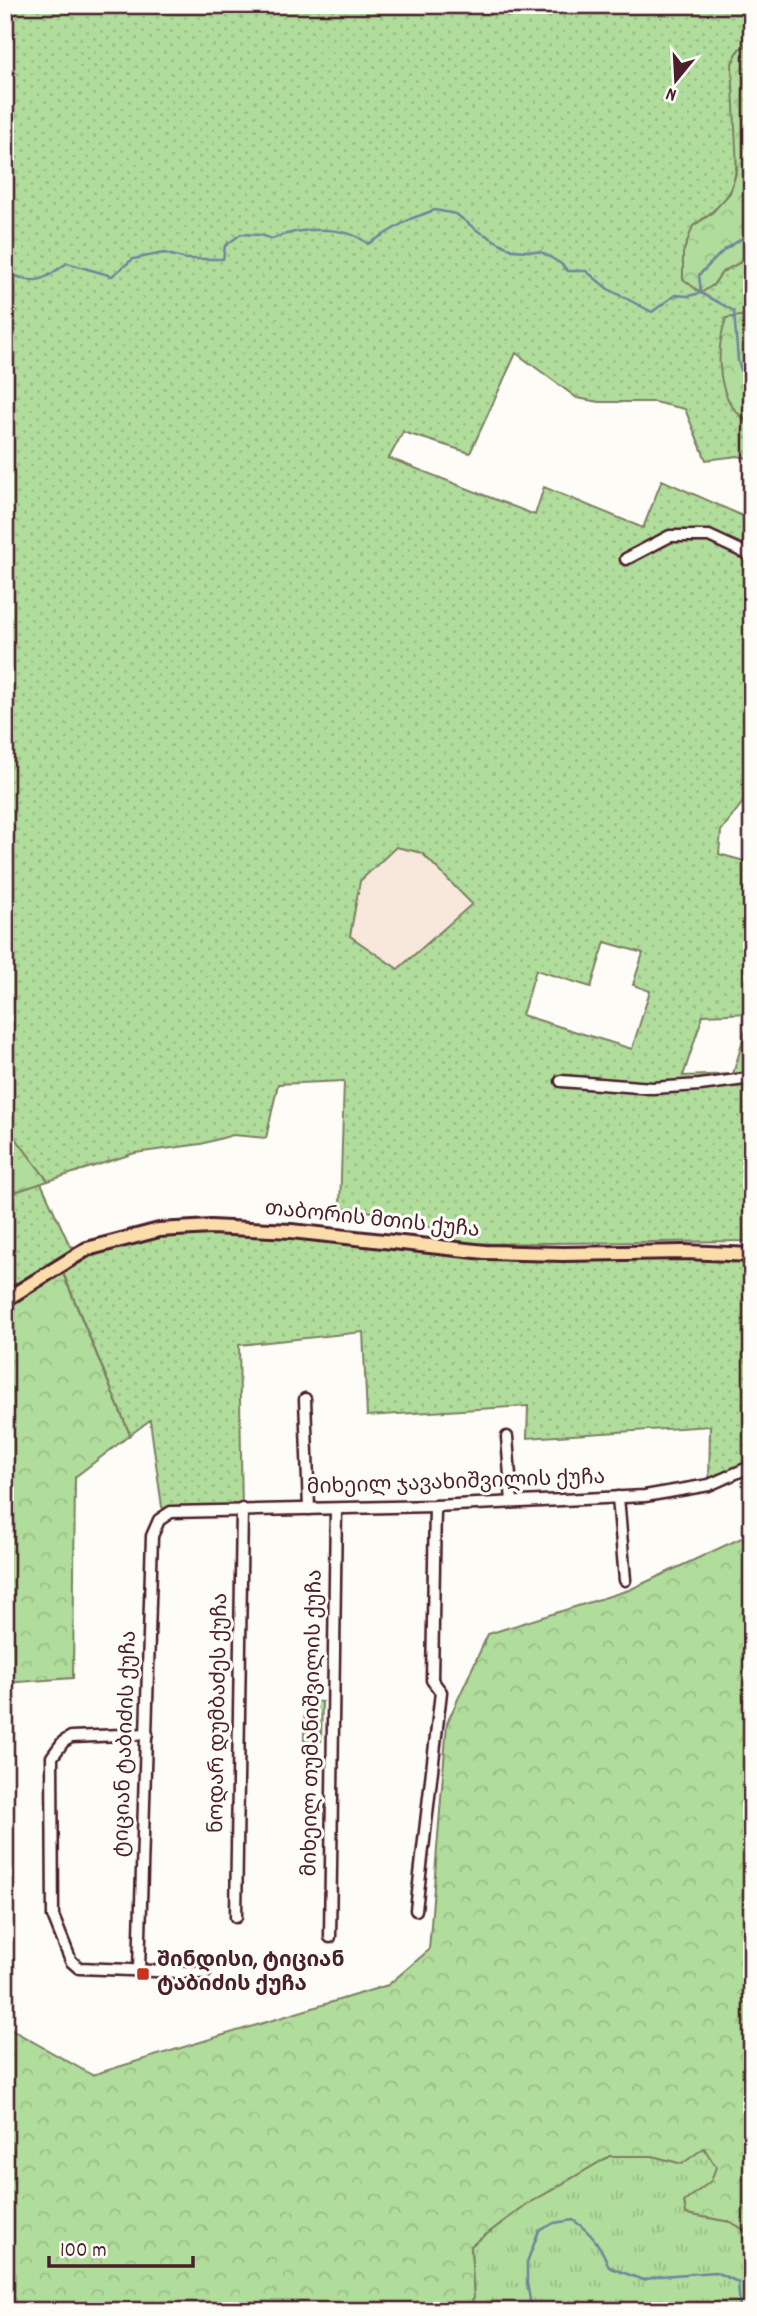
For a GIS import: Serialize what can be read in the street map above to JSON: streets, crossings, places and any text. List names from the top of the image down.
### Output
{
  "streets": {
    "main road": ["თაბორის მთის ქუჩა"],
    "street": [
      "მიხეილ ჯავახიშვილის ქუჩა",
      "ნოდარ დუმბაძეს ქუჩა",
      "მიხეილ თუმანიშვილის ქუჩა",
      "ტიციან ტაბიძის ქუჩა"
    ]
  },
  "crossings": [
    ["მიხეილ ჯავახიშვილის ქუჩა", "ნოდარ დუმბაძეს ქუჩა"],
    ["მიხეილ ჯავახიშვილის ქუჩა", "მიხეილ თუმანიშვილის ქუჩა"],
    ["მიხეილ ჯავახიშვილის ქუჩა", "ტიციან ტაბიძის ქუჩა"]
  ],
  "places": {
    "transit": ["შინდისი, ტიციან ტაბიძის ქუჩა"]
  },
  "scale_bar": "100 m",
  "north": "bottom"
}
